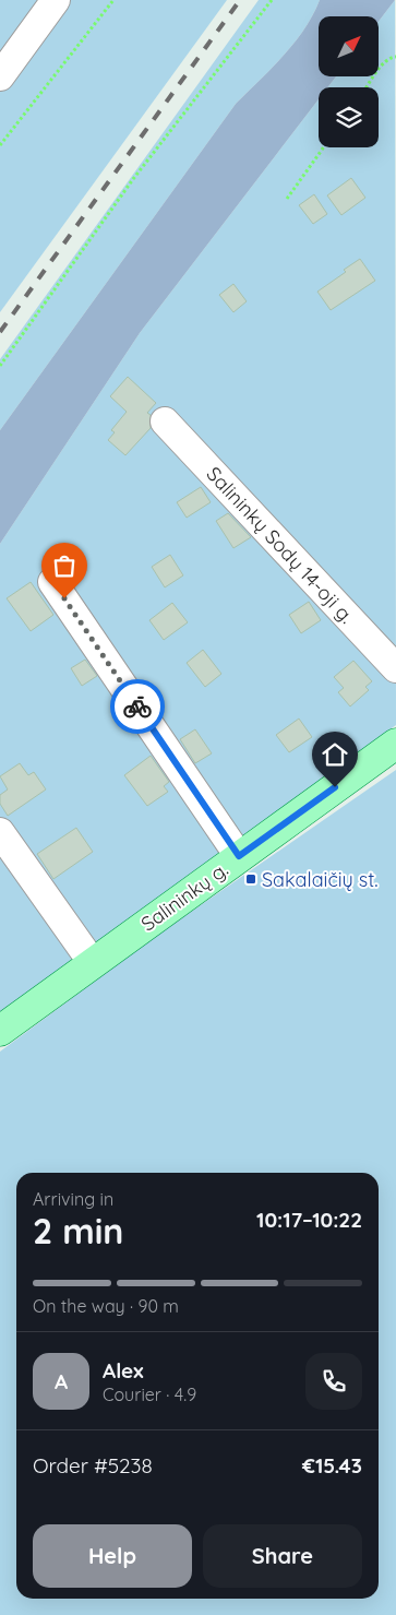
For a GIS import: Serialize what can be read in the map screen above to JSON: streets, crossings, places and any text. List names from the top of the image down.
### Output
{
  "streets": {
    "main road": ["Salininkų g."],
    "street": ["Salininkų Sodų 14-oji g."]
  },
  "places": {
    "transit": ["Sakalaičių st."]
  },
  "north": "top right",
  "page": {
    "heading": ["2 min", "Arriving in", "10:17–10:22"],
    "panel": [
      "Alex",
      "Courier · 4.9",
      "Order #5238",
      "€15.43"
    ],
    "bar": "On the way · 90 m",
    "round": "A",
    "buttons": ["Help", "Share"]
  }
}
